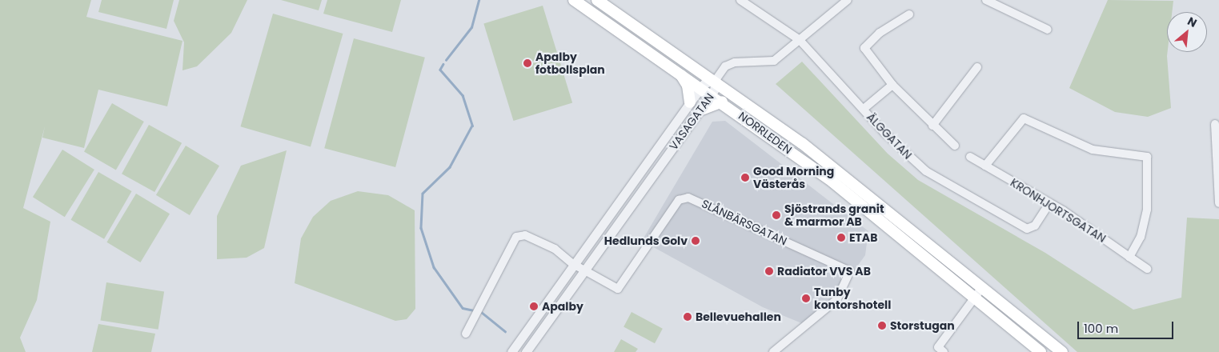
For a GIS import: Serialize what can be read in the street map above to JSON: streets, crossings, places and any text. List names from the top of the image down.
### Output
{
  "streets": {
    "main road": ["NORRLEDEN"],
    "street": [
      "VASAGATAN",
      "ÄLGGATAN",
      "KRONHJORTSGATAN",
      "SLÅNBÄRSGATAN"
    ]
  },
  "crossings": [
    ["VASAGATAN", "NORRLEDEN"],
    ["VASAGATAN", "SLÅNBÄRSGATAN"],
    ["ÄLGGATAN", "KRONHJORTSGATAN"]
  ],
  "places": [
    "Apalby fotbollsplan",
    "Good Morning Västerås",
    "Sjöstrands granit & marmor AB",
    "ETAB",
    "Hedlunds Golv",
    "Radiator VVS AB",
    "Tunby kontorshotell",
    "Apalby",
    "Bellevuehallen",
    "Storstugan"
  ],
  "scale_bar": "100 m",
  "north": "top right"
}
